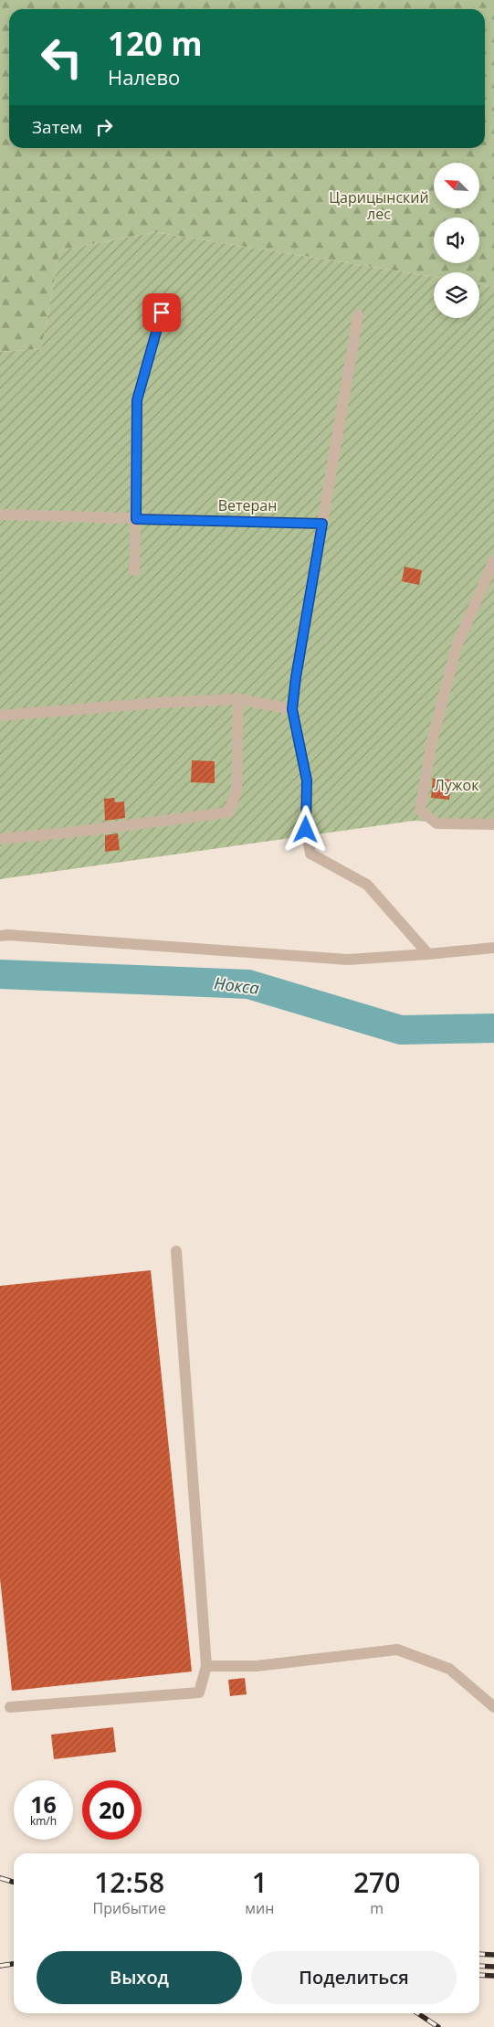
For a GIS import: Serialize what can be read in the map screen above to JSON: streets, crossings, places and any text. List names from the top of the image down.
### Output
{
  "water": ["Нокса"],
  "parks": ["Царицынский лес", "Ветеран", "Лужок"],
  "north": "top left",
  "page": {
    "turn": ["120 m", "Налево"],
    "then": "Затем",
    "speed": "16 km/h",
    "limit": "20",
    "eta": [
      "12:58",
      "Прибытие",
      "1",
      "мин",
      "270",
      "m"
    ],
    "buttons": ["Выход", "Поделиться"]
  }
}
